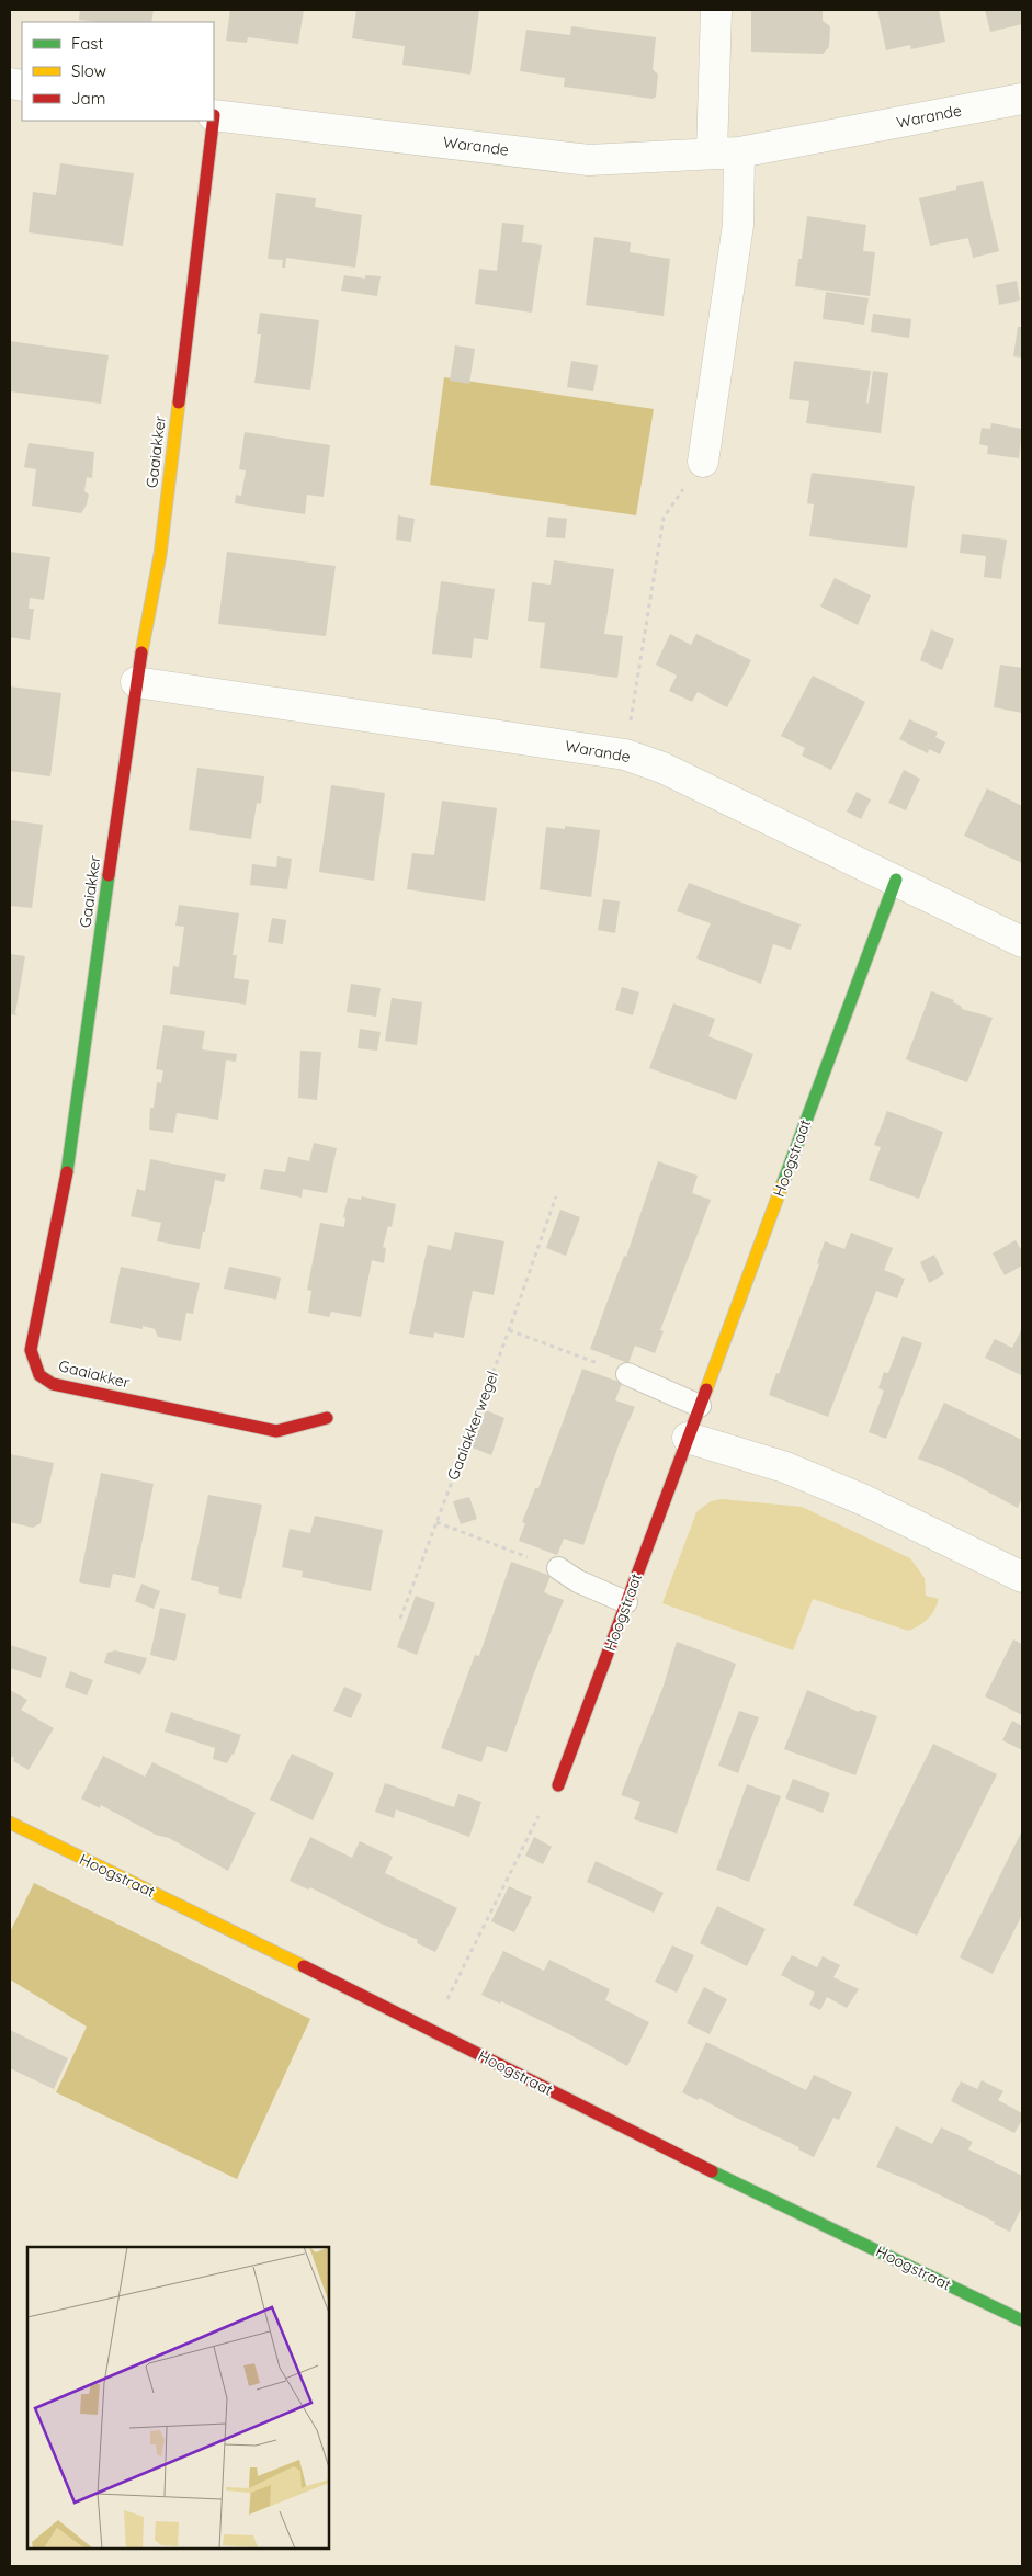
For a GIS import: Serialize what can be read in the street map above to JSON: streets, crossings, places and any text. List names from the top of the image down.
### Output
{
  "streets": {
    "street": ["Warande", "Gaaiakker", "Hoogstraat"],
    "path": ["Gaaiakkerwegel"]
  },
  "crossings": [
    ["Warande", "Gaaiakker"],
    ["Warande", "Hoogstraat"]
  ],
  "legend": ["Fast", "Slow", "Jam"]
}
